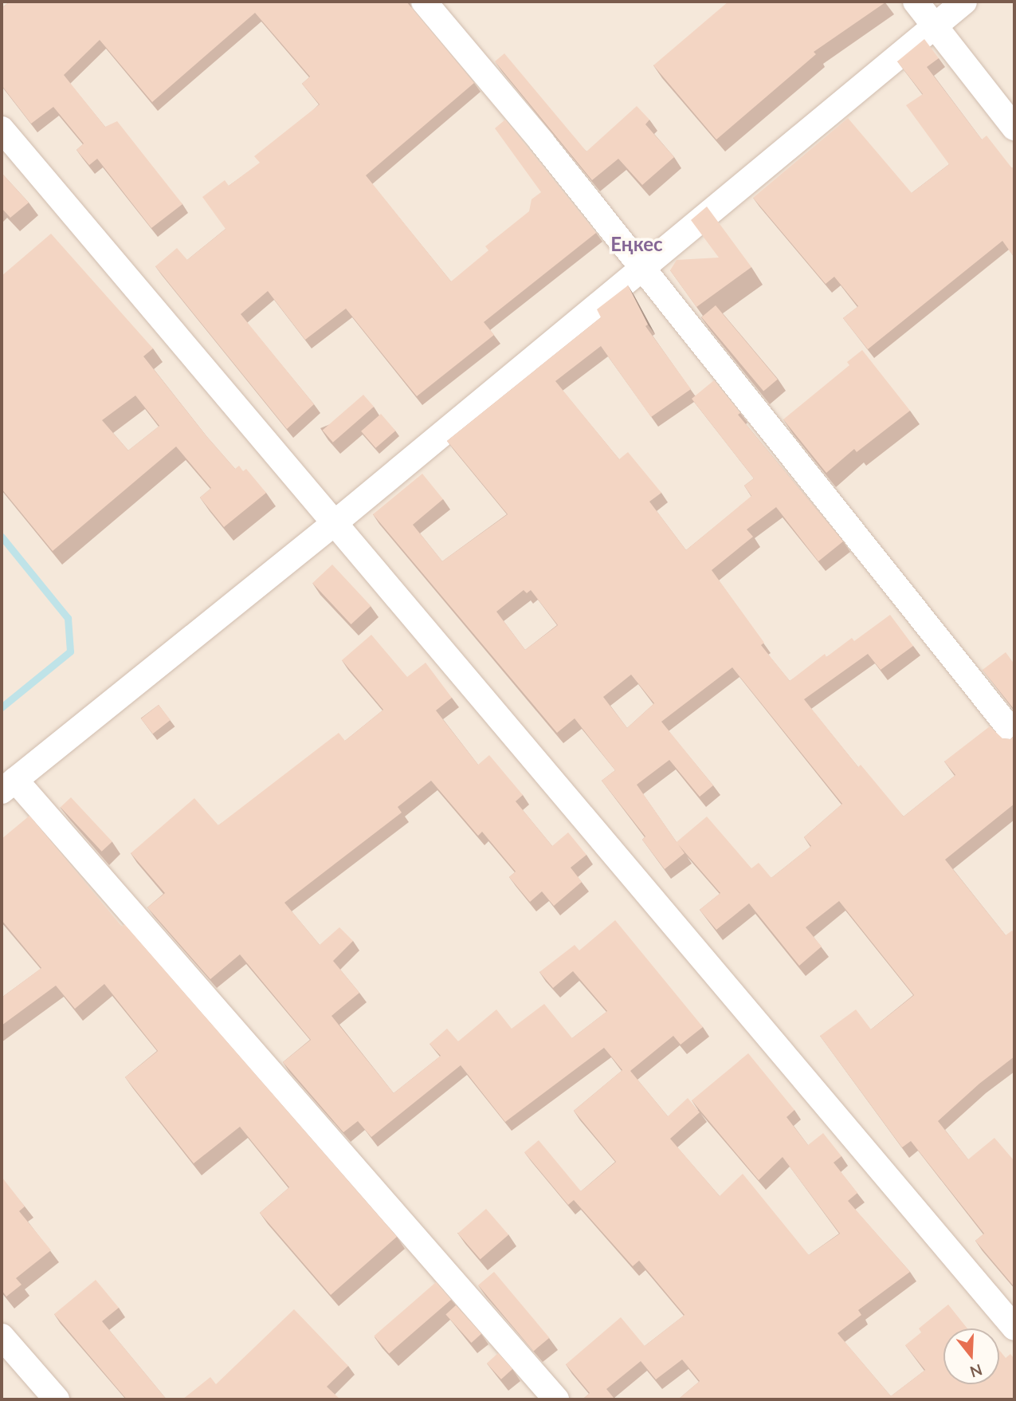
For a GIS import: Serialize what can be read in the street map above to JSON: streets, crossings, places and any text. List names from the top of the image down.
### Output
{
  "districts": ["Еңкес"],
  "north": "bottom"
}
